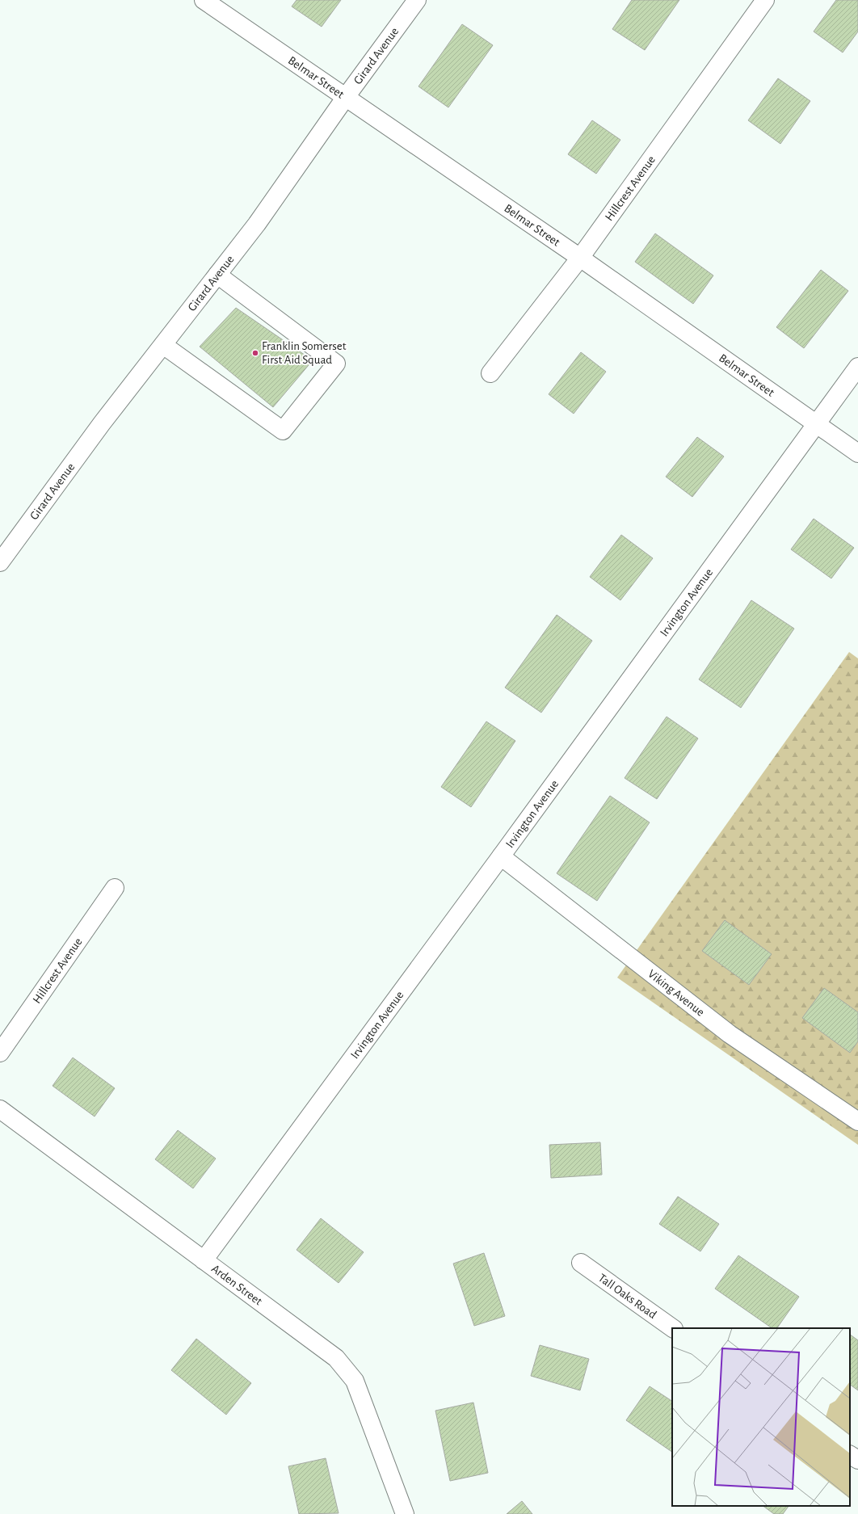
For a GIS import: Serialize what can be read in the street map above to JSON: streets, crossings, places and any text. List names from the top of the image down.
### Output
{
  "streets": {
    "street": [
      "Girard Avenue",
      "Belmar Street",
      "Hillcrest Avenue",
      "Irvington Avenue",
      "Viking Avenue",
      "Arden Street",
      "Tall Oaks Road"
    ]
  },
  "crossings": [
    ["Girard Avenue", "Belmar Street"],
    ["Belmar Street", "Hillcrest Avenue"],
    ["Belmar Street", "Irvington Avenue"],
    ["Irvington Avenue", "Viking Avenue"],
    ["Irvington Avenue", "Arden Street"]
  ],
  "places": ["Franklin Somerset First Aid Squad"]
}
